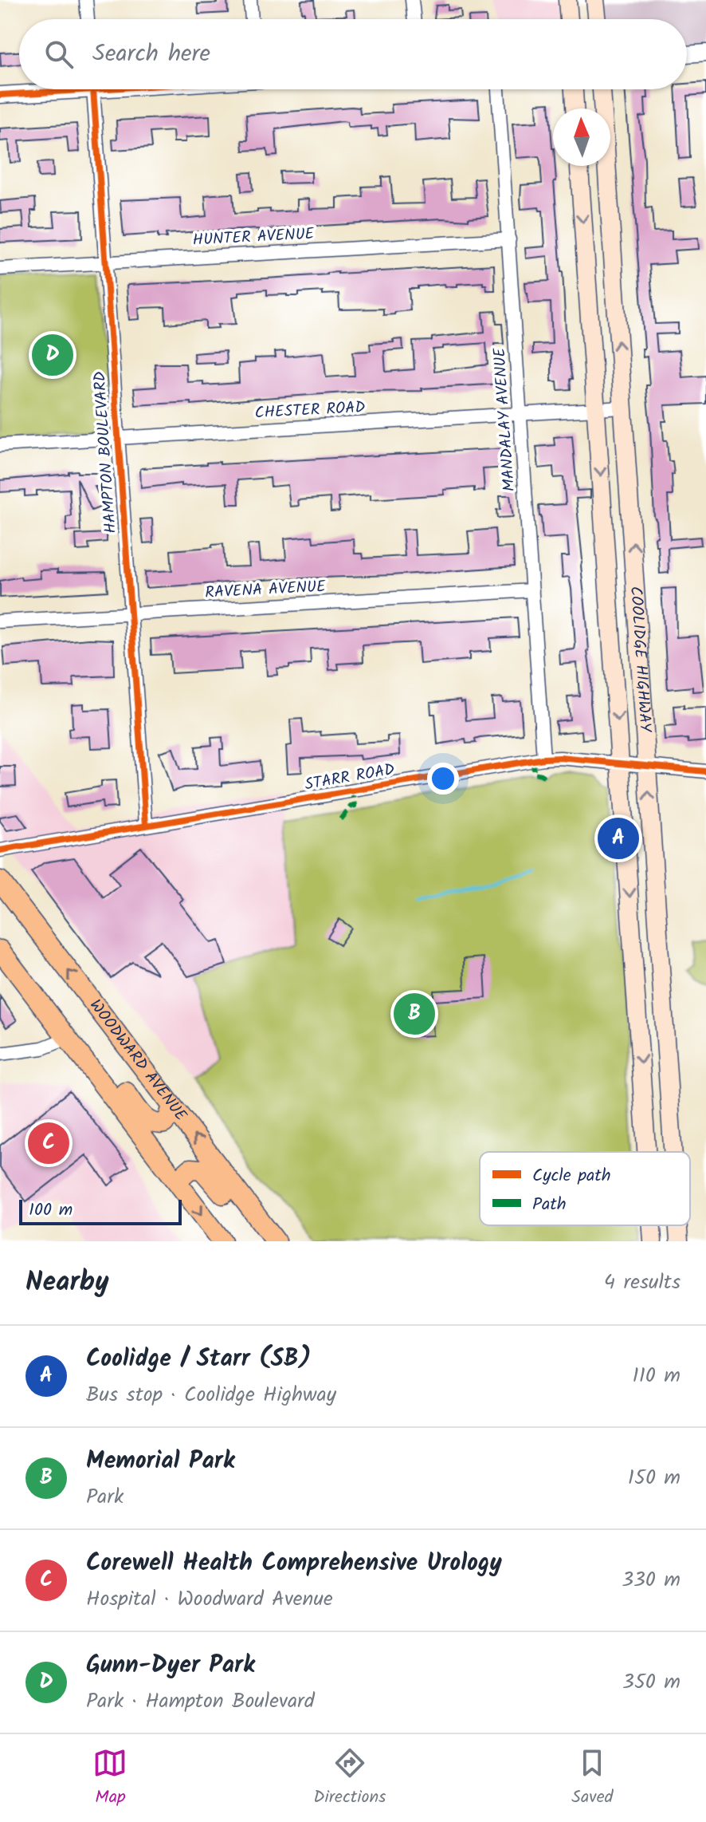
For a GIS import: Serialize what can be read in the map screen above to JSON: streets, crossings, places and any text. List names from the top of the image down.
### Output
{
  "streets": {
    "main road": ["COOLIDGE HIGHWAY", "WOODWARD AVENUE"],
    "street": [
      "HUNTER AVENUE",
      "CHESTER ROAD",
      "MANDALAY AVENUE",
      "HAMPTON BOULEVARD",
      "RAVENA AVENUE",
      "STARR ROAD"
    ]
  },
  "crossings": [
    ["HUNTER AVENUE", "MANDALAY AVENUE"],
    ["HUNTER AVENUE", "HAMPTON BOULEVARD"],
    ["CHESTER ROAD", "MANDALAY AVENUE"],
    ["CHESTER ROAD", "HAMPTON BOULEVARD"],
    ["CHESTER ROAD", "COOLIDGE HIGHWAY"],
    ["MANDALAY AVENUE", "RAVENA AVENUE"],
    ["MANDALAY AVENUE", "STARR ROAD"],
    ["HAMPTON BOULEVARD", "RAVENA AVENUE"],
    ["HAMPTON BOULEVARD", "STARR ROAD"],
    ["COOLIDGE HIGHWAY", "STARR ROAD"]
  ],
  "legend": ["Cycle path", "Path"],
  "scale_bar": "100 m",
  "north": "top",
  "page": {
    "search": "Search here",
    "pins": [
      "D",
      "A",
      "B",
      "C"
    ],
    "scale": "100 m",
    "heading": ["Nearby", "4 results"],
    "list": [
      {
        "mark": "A",
        "name": "Coolidge / Starr (SB)",
        "note": "Bus stop · Coolidge Highway",
        "value": "110 m"
      },
      {
        "mark": "B",
        "name": "Memorial Park",
        "note": "Park",
        "value": "150 m"
      },
      {
        "mark": "C",
        "name": "Corewell Health Comprehensive Urology",
        "note": "Hospital · Woodward Avenue",
        "value": "330 m"
      },
      {
        "mark": "D",
        "name": "Gunn-Dyer Park",
        "note": "Park · Hampton Boulevard",
        "value": "350 m"
      }
    ],
    "nav": ["Map", "Directions", "Saved"]
  }
}
